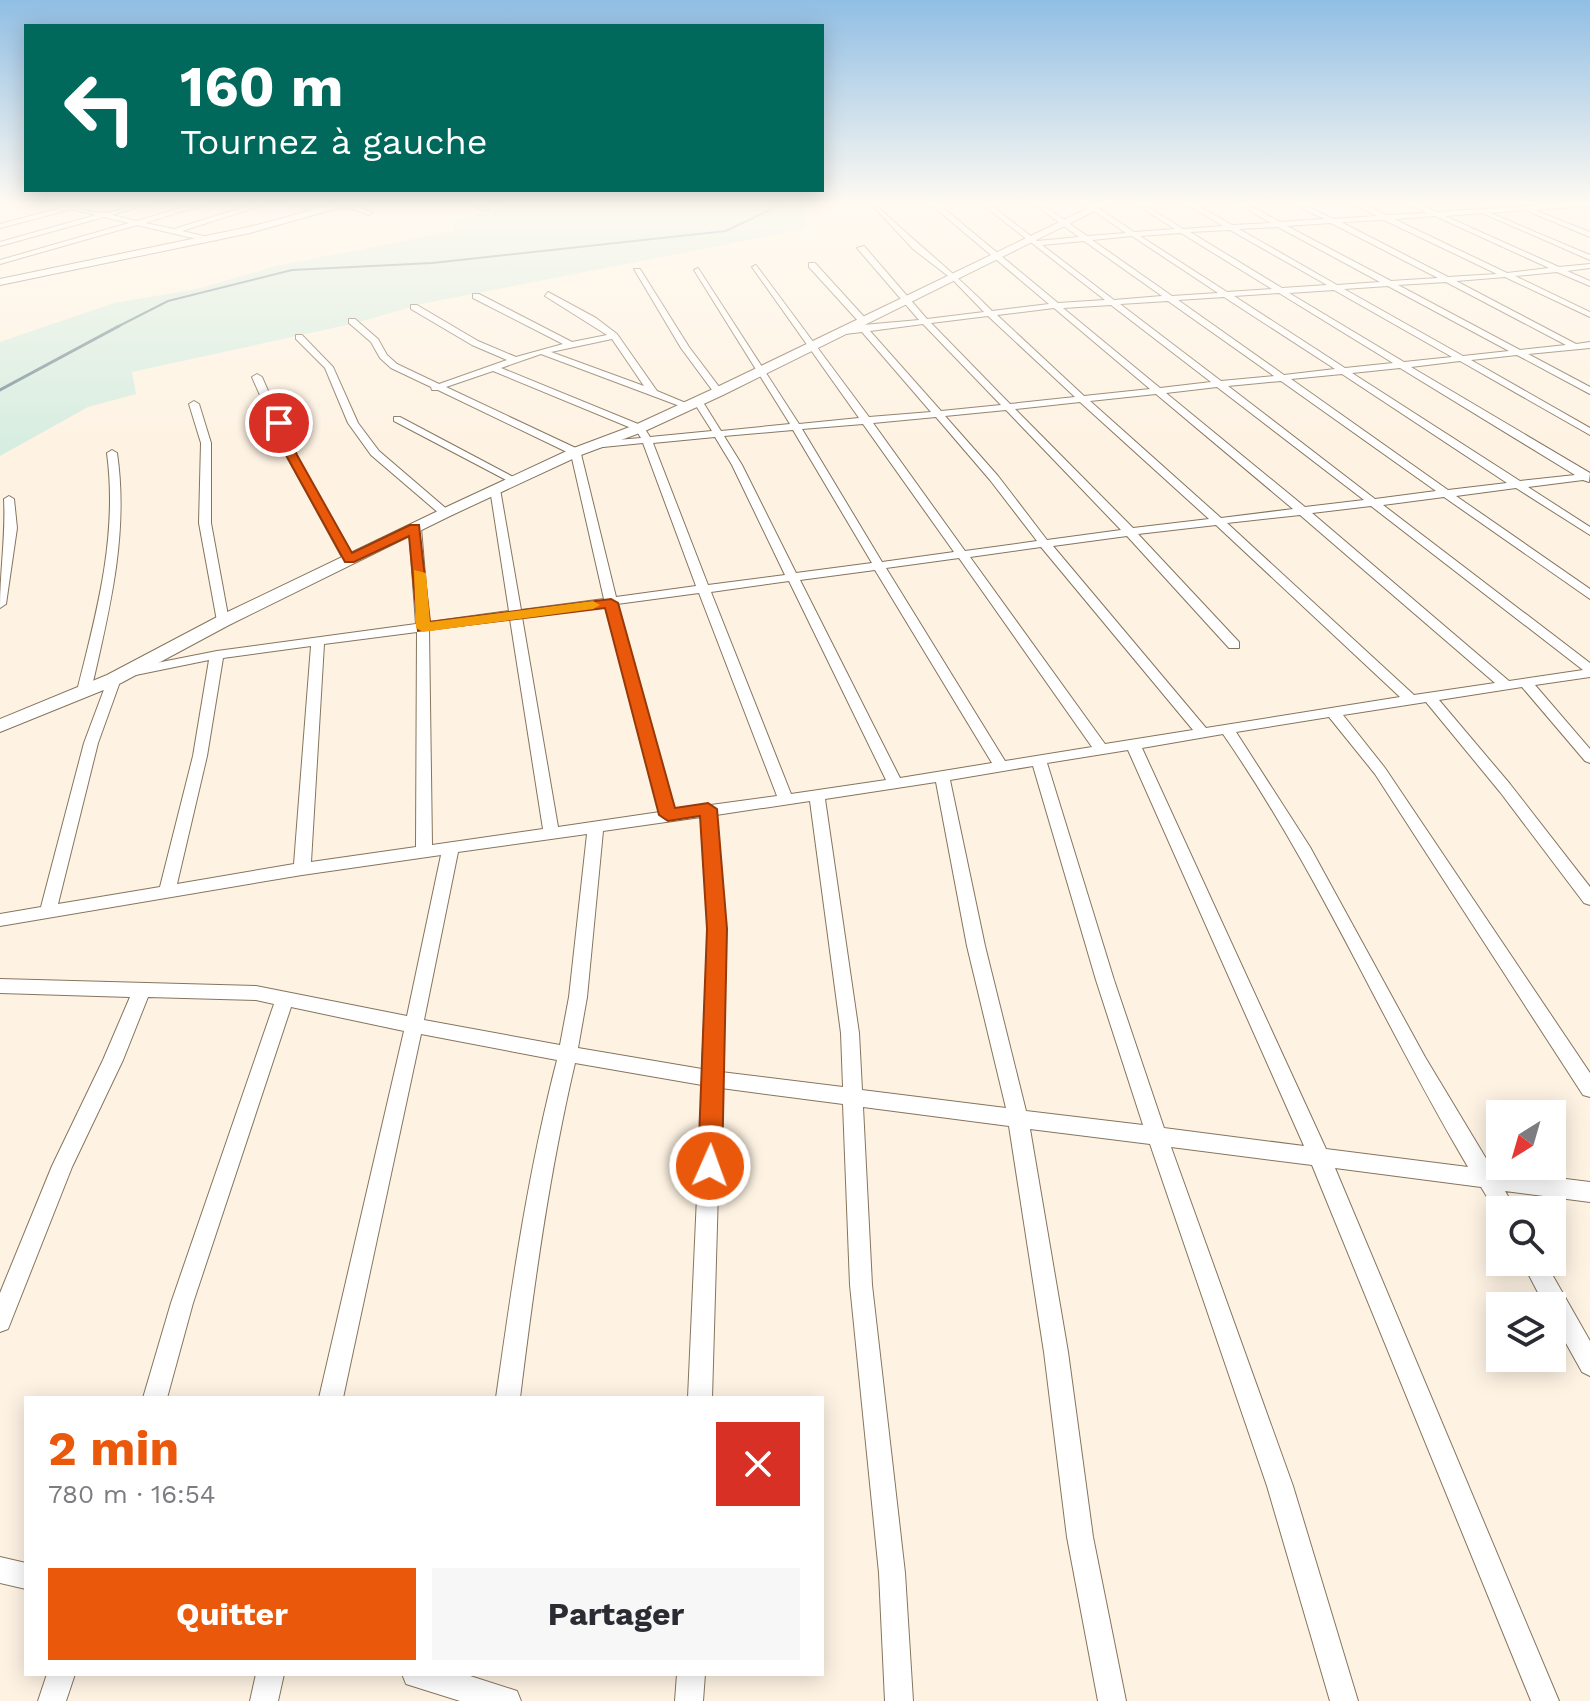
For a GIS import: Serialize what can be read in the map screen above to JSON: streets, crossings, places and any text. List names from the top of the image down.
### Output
{
  "north": "bottom left",
  "page": {
    "turn": ["160 m", "Tournez à gauche"],
    "heading": ["2 min", "780 m · 16:54"],
    "buttons": ["Quitter", "Partager"]
  }
}
